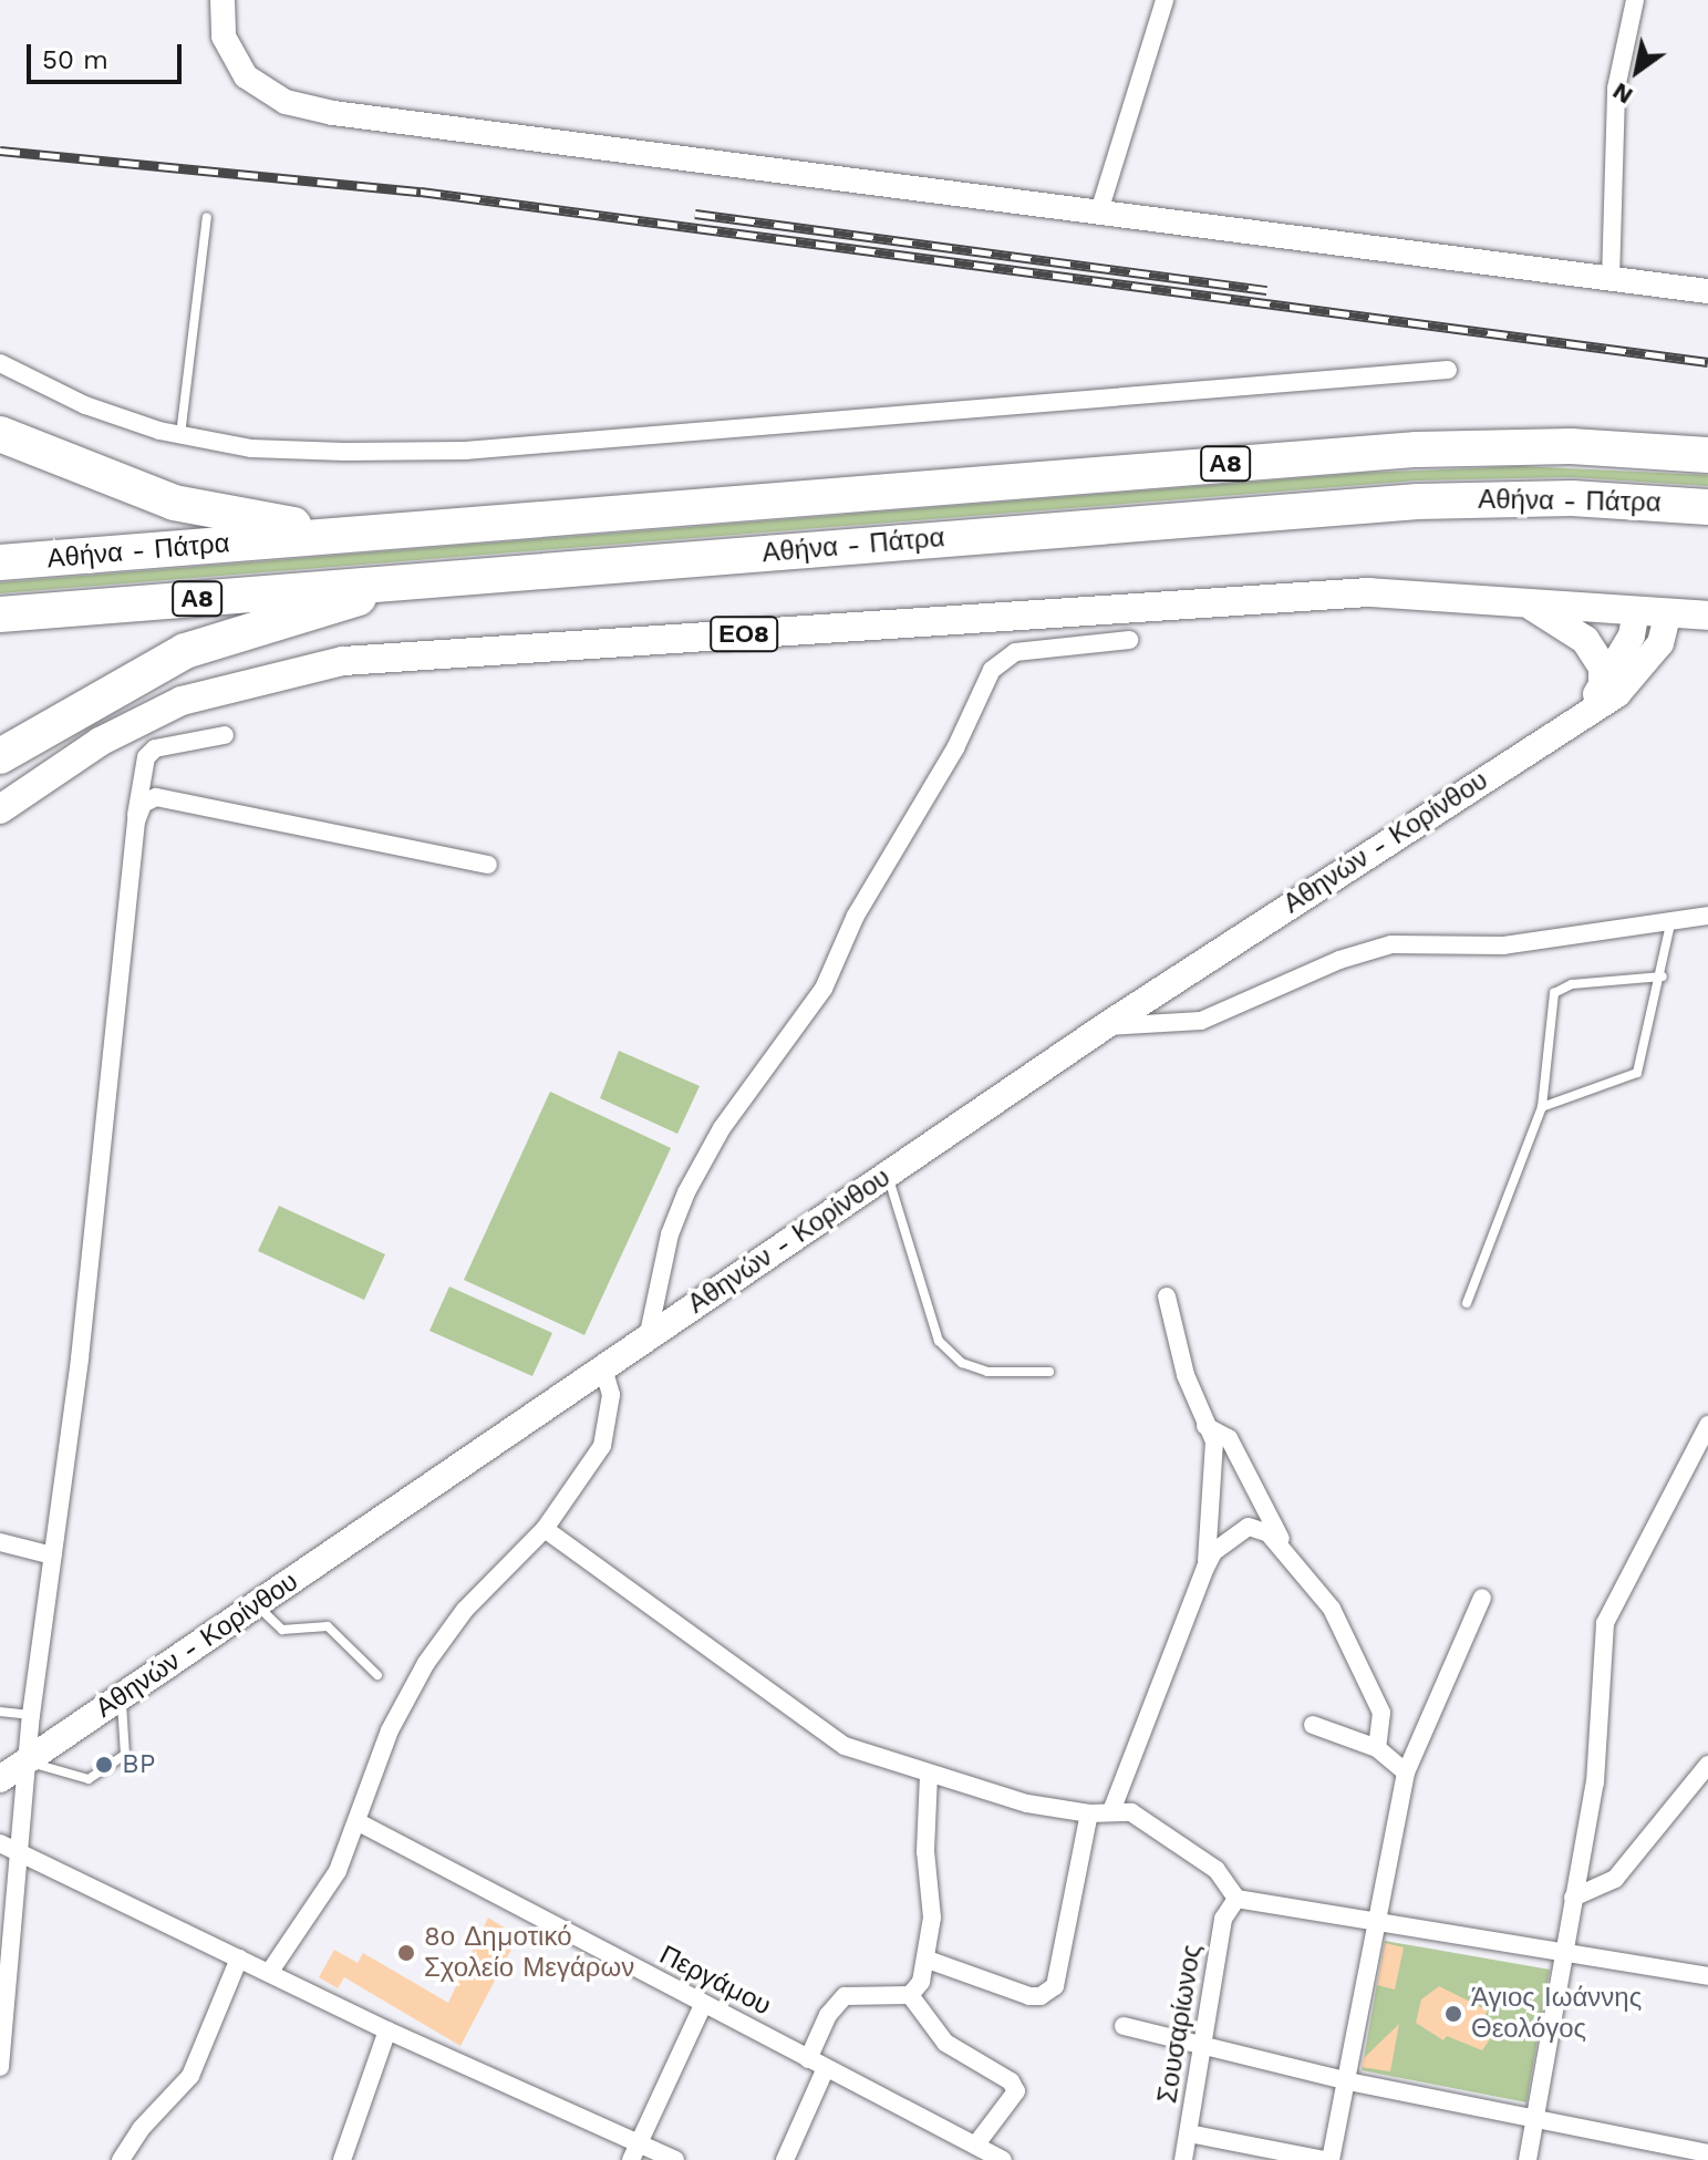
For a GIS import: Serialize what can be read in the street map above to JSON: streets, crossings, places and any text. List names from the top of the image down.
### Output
{
  "streets": {
    "highway": ["Α8", "Αθήνα - Πάτρα"],
    "main road": ["ΕΟ8", "Αθηνών - Κορίνθου"],
    "street": ["Περγάμου", "Σουσαρίωνος"]
  },
  "crossings": [
    ["ΕΟ8", "Αθηνών - Κορίνθου"]
  ],
  "places": ["BP", "8ο Δημοτικό Σχολείο Μεγάρων", "Άγιος Ιωάννης Θεολόγος"],
  "scale_bar": "50 m",
  "north": "bottom left"
}
